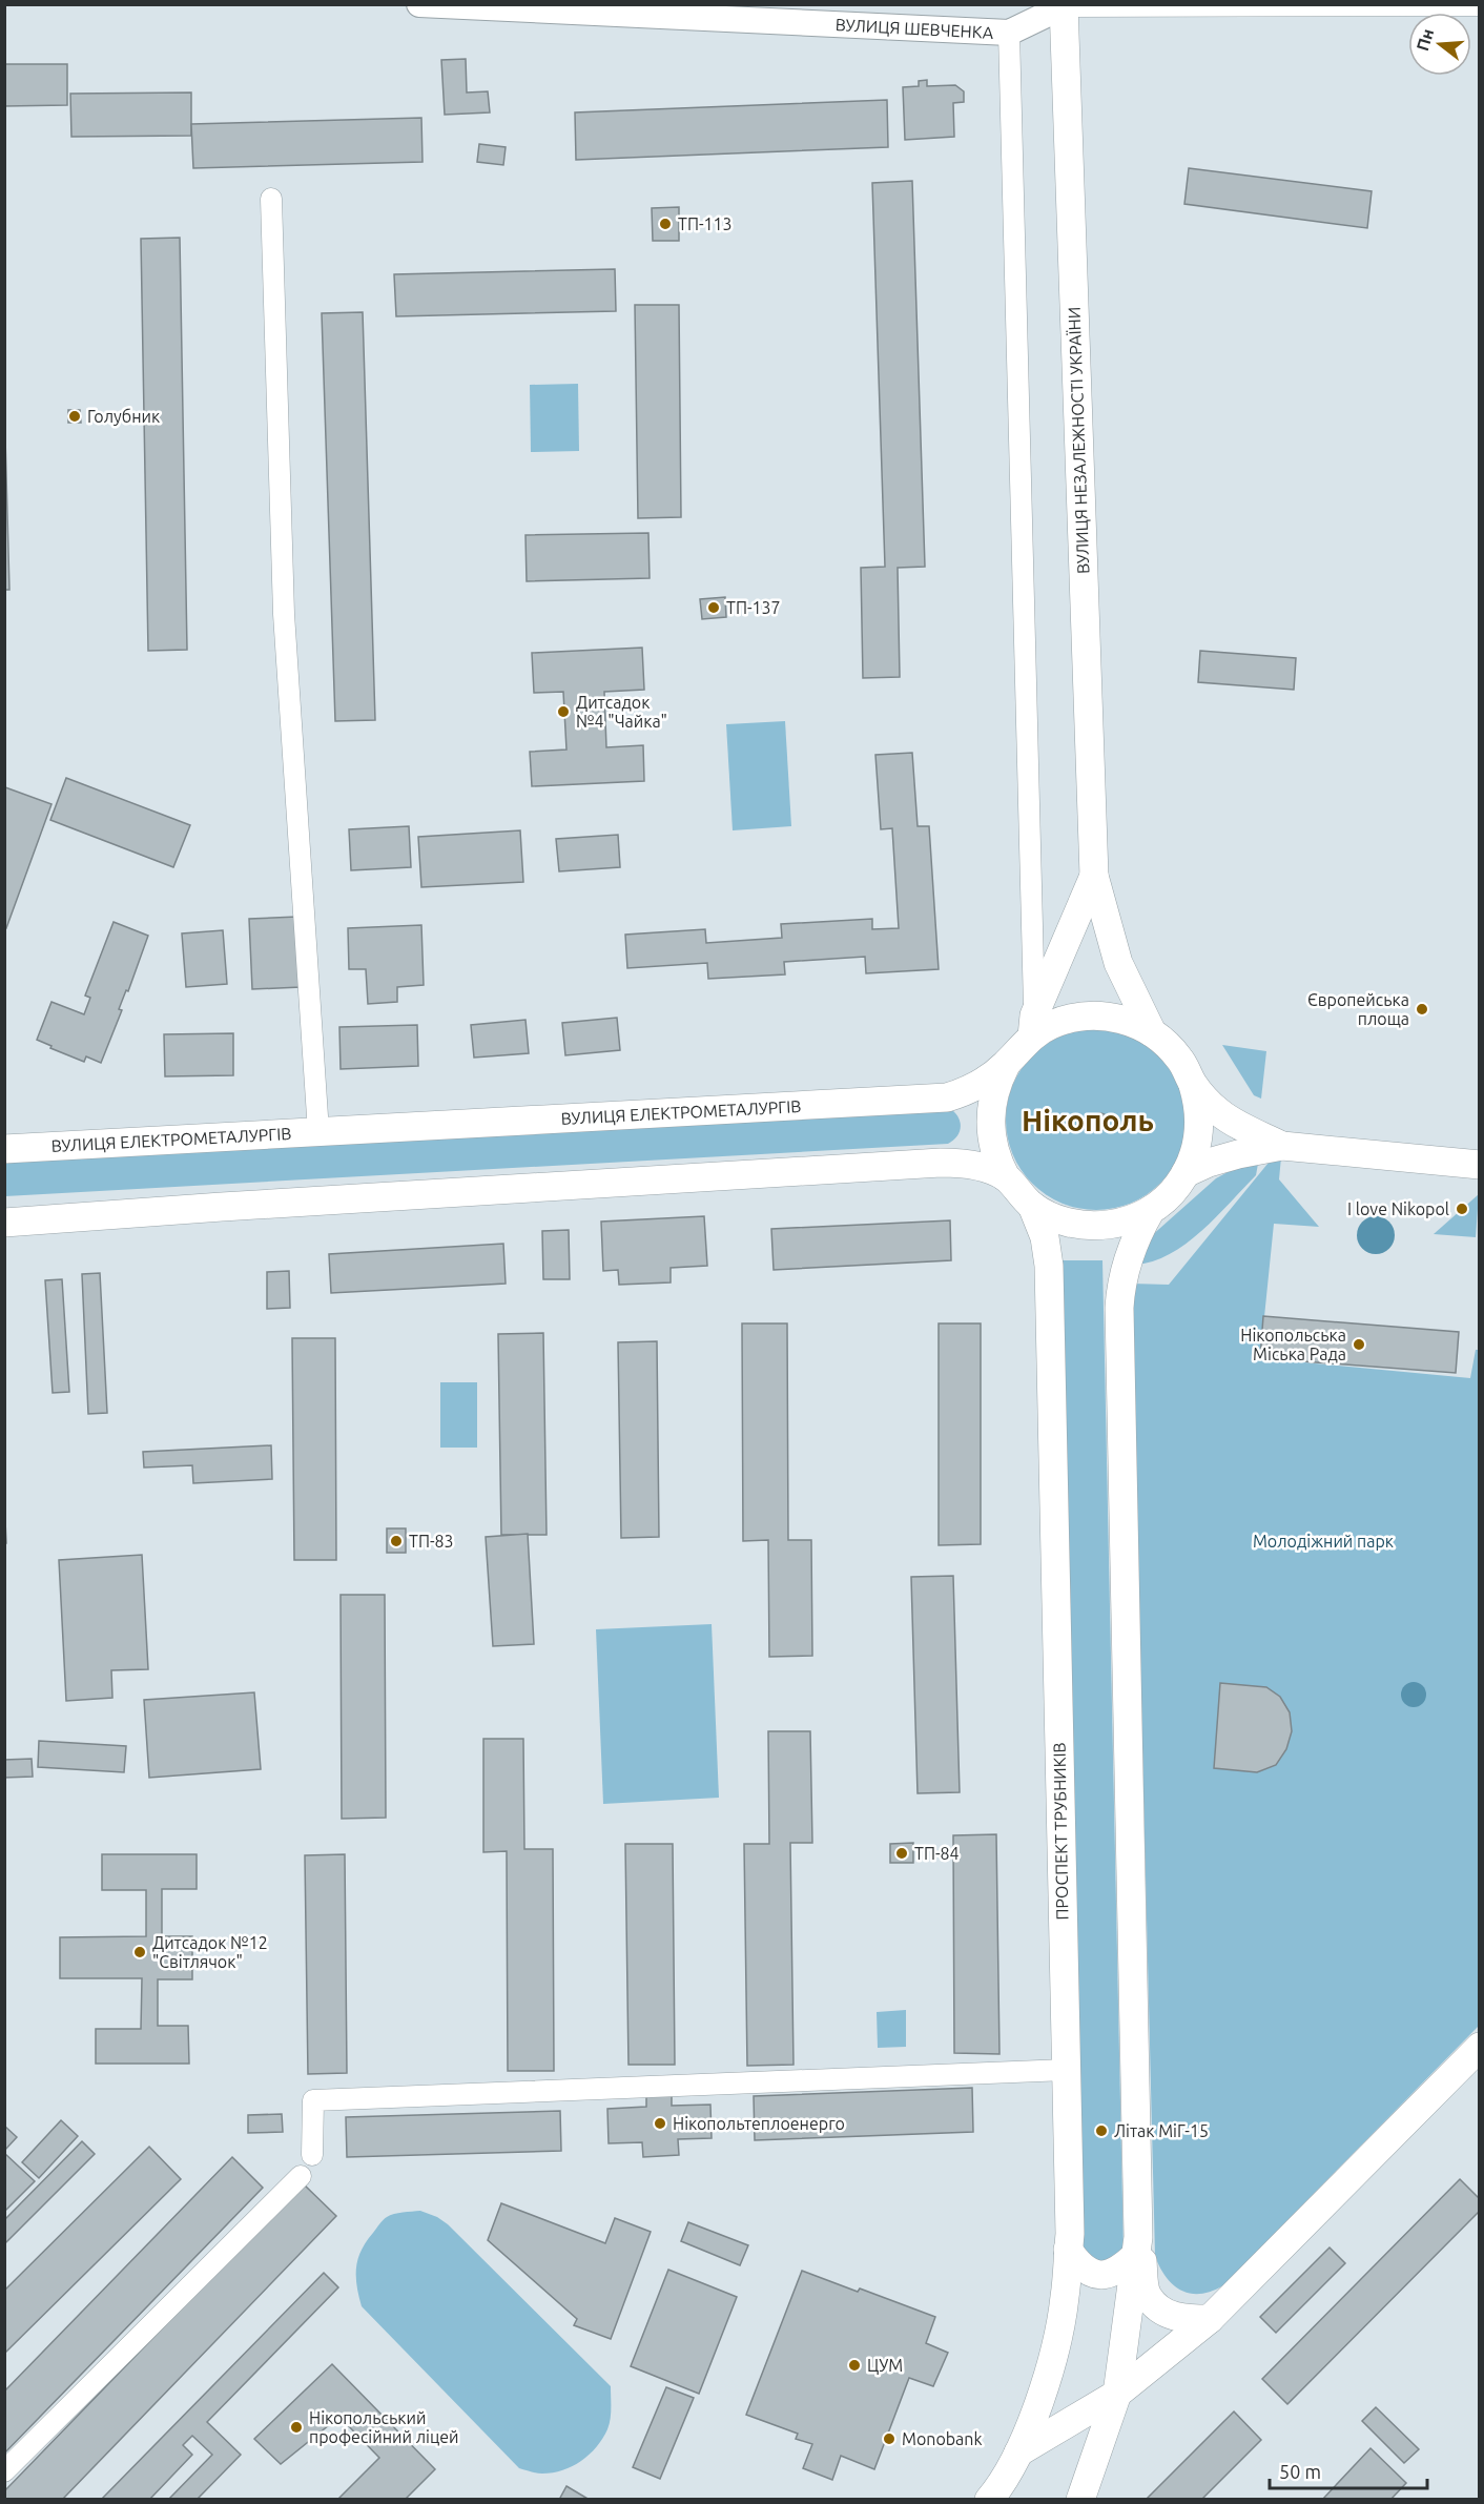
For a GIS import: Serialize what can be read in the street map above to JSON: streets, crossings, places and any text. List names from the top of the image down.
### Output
{
  "streets": {
    "main road": ["ВУЛИЦЯ НЕЗАЛЕЖНОСТІ УКРАЇНИ", "ВУЛИЦЯ ЕЛЕКТРОМЕТАЛУРГІВ", "ПРОСПЕКТ ТРУБНИКІВ"],
    "street": ["ВУЛИЦЯ ШЕВЧЕНКА"]
  },
  "crossings": [
    ["ВУЛИЦЯ ШЕВЧЕНКА", "ВУЛИЦЯ НЕЗАЛЕЖНОСТІ УКРАЇНИ"],
    ["ВУЛИЦЯ ЕЛЕКТРОМЕТАЛУРГІВ", "ПРОСПЕКТ ТРУБНИКІВ"]
  ],
  "districts": ["Нікополь"],
  "parks": ["Молодіжний парк"],
  "places": [
    "ТП-113",
    "Голубник",
    "ТП-137",
    "Дитсадок №4 \"Чайка\"",
    "Європейська площа",
    "I love Nikopol",
    "Нiкопольська Міська Рада",
    "ТП-83",
    "ТП-84",
    "Дитсадок №12 \"Світлячок\"",
    "Нікопольтеплоенерго",
    "Літак МіГ-15",
    "ЦУМ",
    "Нікопольський професійний ліцей",
    "Monobank"
  ],
  "scale_bar": "50 m",
  "north": "left"
}
